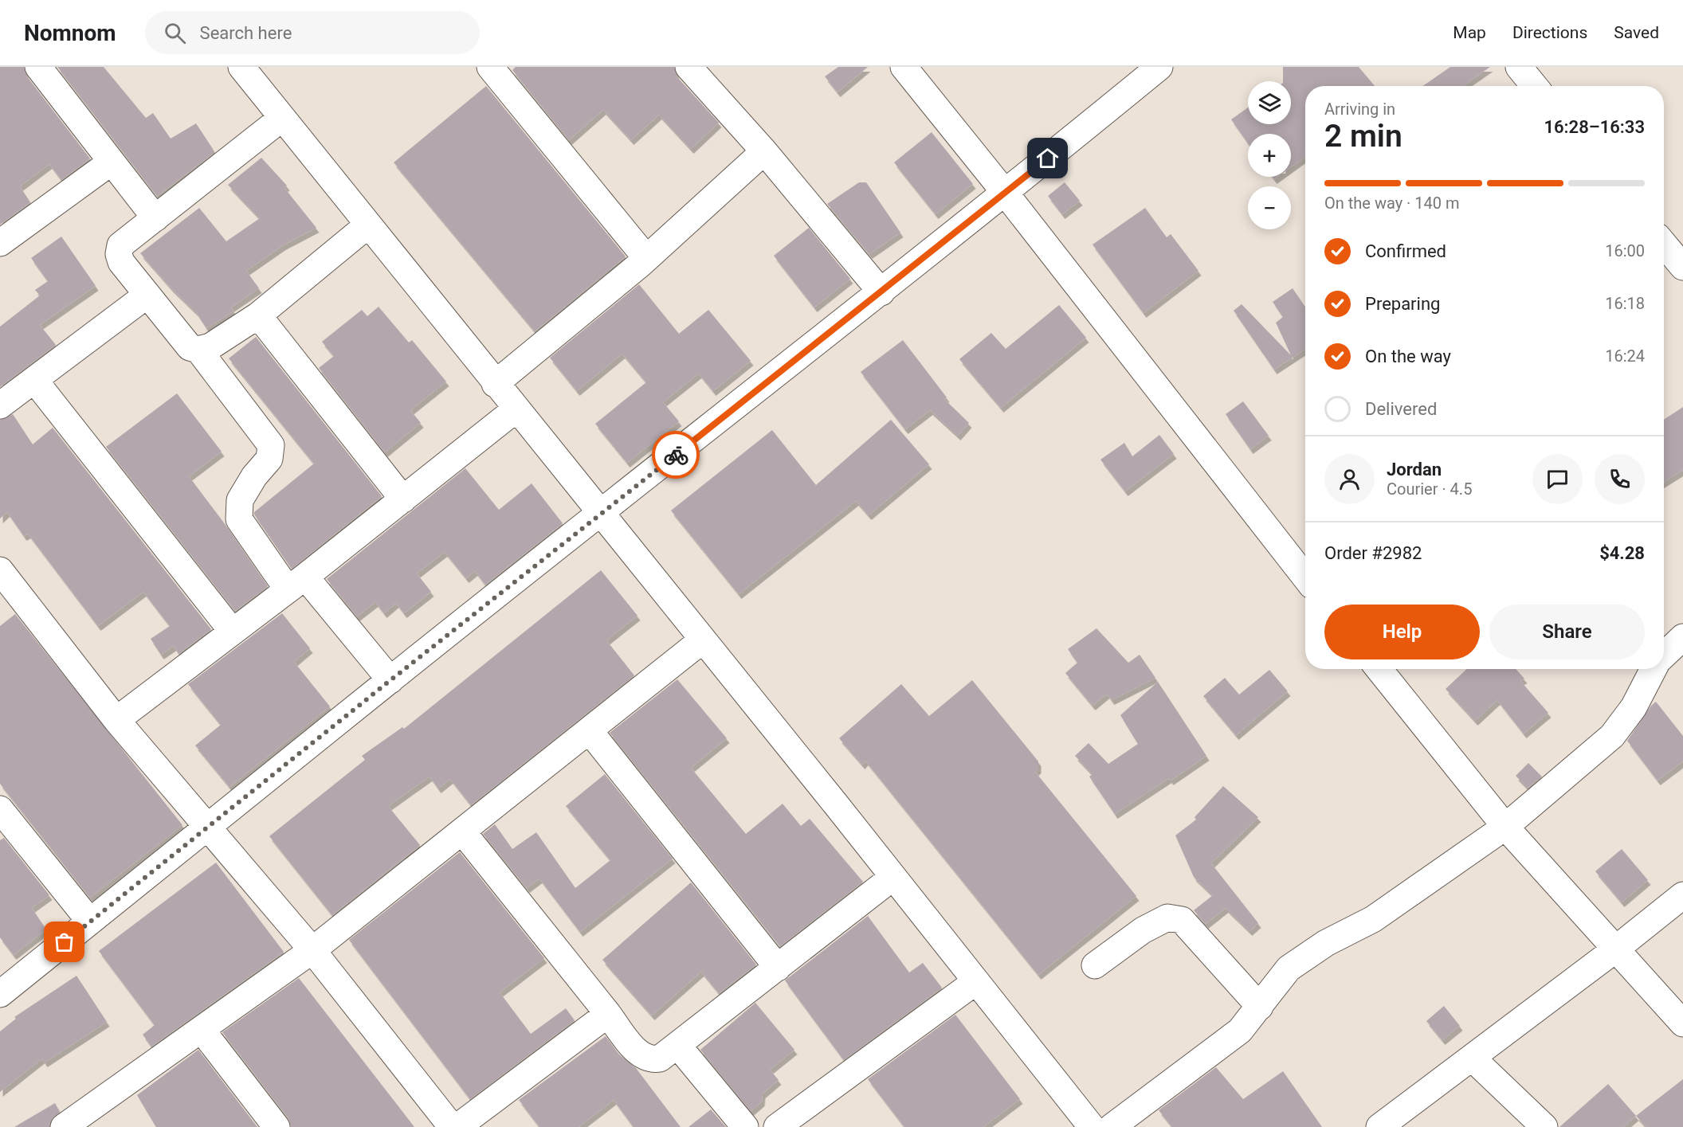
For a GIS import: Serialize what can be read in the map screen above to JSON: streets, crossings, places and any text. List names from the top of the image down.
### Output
{
  "page": {
    "header": "Nomnom",
    "search": "Search here",
    "nav": ["Map", "Directions", "Saved"],
    "map_buttons": ["+", "−"],
    "heading": ["2 min", "Arriving in", "16:28–16:33"],
    "panel": [
      "Jordan",
      "Courier · 4.5",
      "Order #2982",
      "$4.28"
    ],
    "bar": "On the way · 140 m",
    "list": [
      ["Confirmed", "16:00"],
      ["Preparing", "16:18"],
      ["On the way", "16:24"],
      "Delivered"
    ],
    "buttons": ["Help", "Share"]
  }
}
